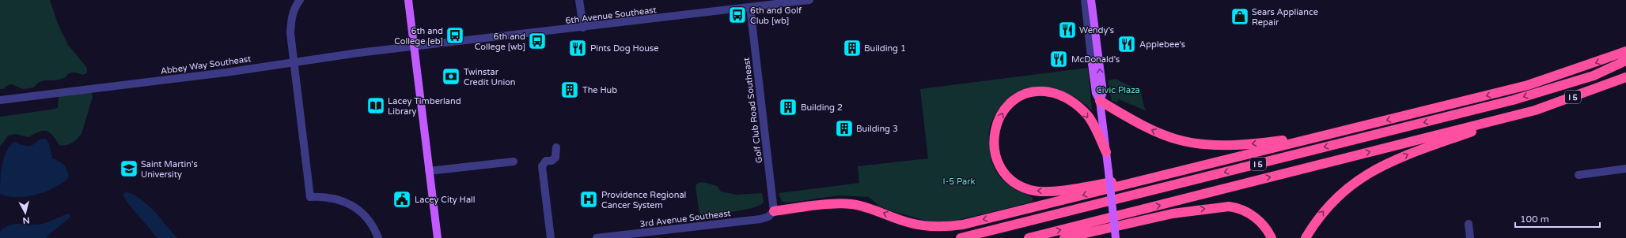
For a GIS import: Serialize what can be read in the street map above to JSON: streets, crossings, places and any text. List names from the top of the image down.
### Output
{
  "streets": {
    "highway": ["I 5"],
    "street": [
      "6th Avenue Southeast",
      "Abbey Way Southeast",
      "Golf Club Road Southeast",
      "3rd Avenue Southeast"
    ]
  },
  "crossings": [
    ["6th Avenue Southeast", "Abbey Way Southeast"],
    ["6th Avenue Southeast", "Golf Club Road Southeast"],
    ["Golf Club Road Southeast", "3rd Avenue Southeast"]
  ],
  "parks": ["Civic Plaza", "I-5 Park"],
  "places": {
    "bus stop": ["6th and Golf Club [wb]", "6th and College [eb]", "6th and College [wb]"],
    "shop": ["Sears Appliance Repair"],
    "restaurant": [
      "Wendy's",
      "Applebee's",
      "Pints Dog House",
      "McDonald's"
    ],
    "building": [
      "Building 1",
      "The Hub",
      "Building 2",
      "Building 3"
    ],
    "bank": ["Twinstar Credit Union"],
    "library": ["Lacey Timberland Library"],
    "school or university": ["Saint Martin's University"],
    "public building": ["Lacey City Hall"],
    "hospital": ["Providence Regional Cancer System"]
  },
  "scale_bar": "100 m",
  "north": "bottom"
}
